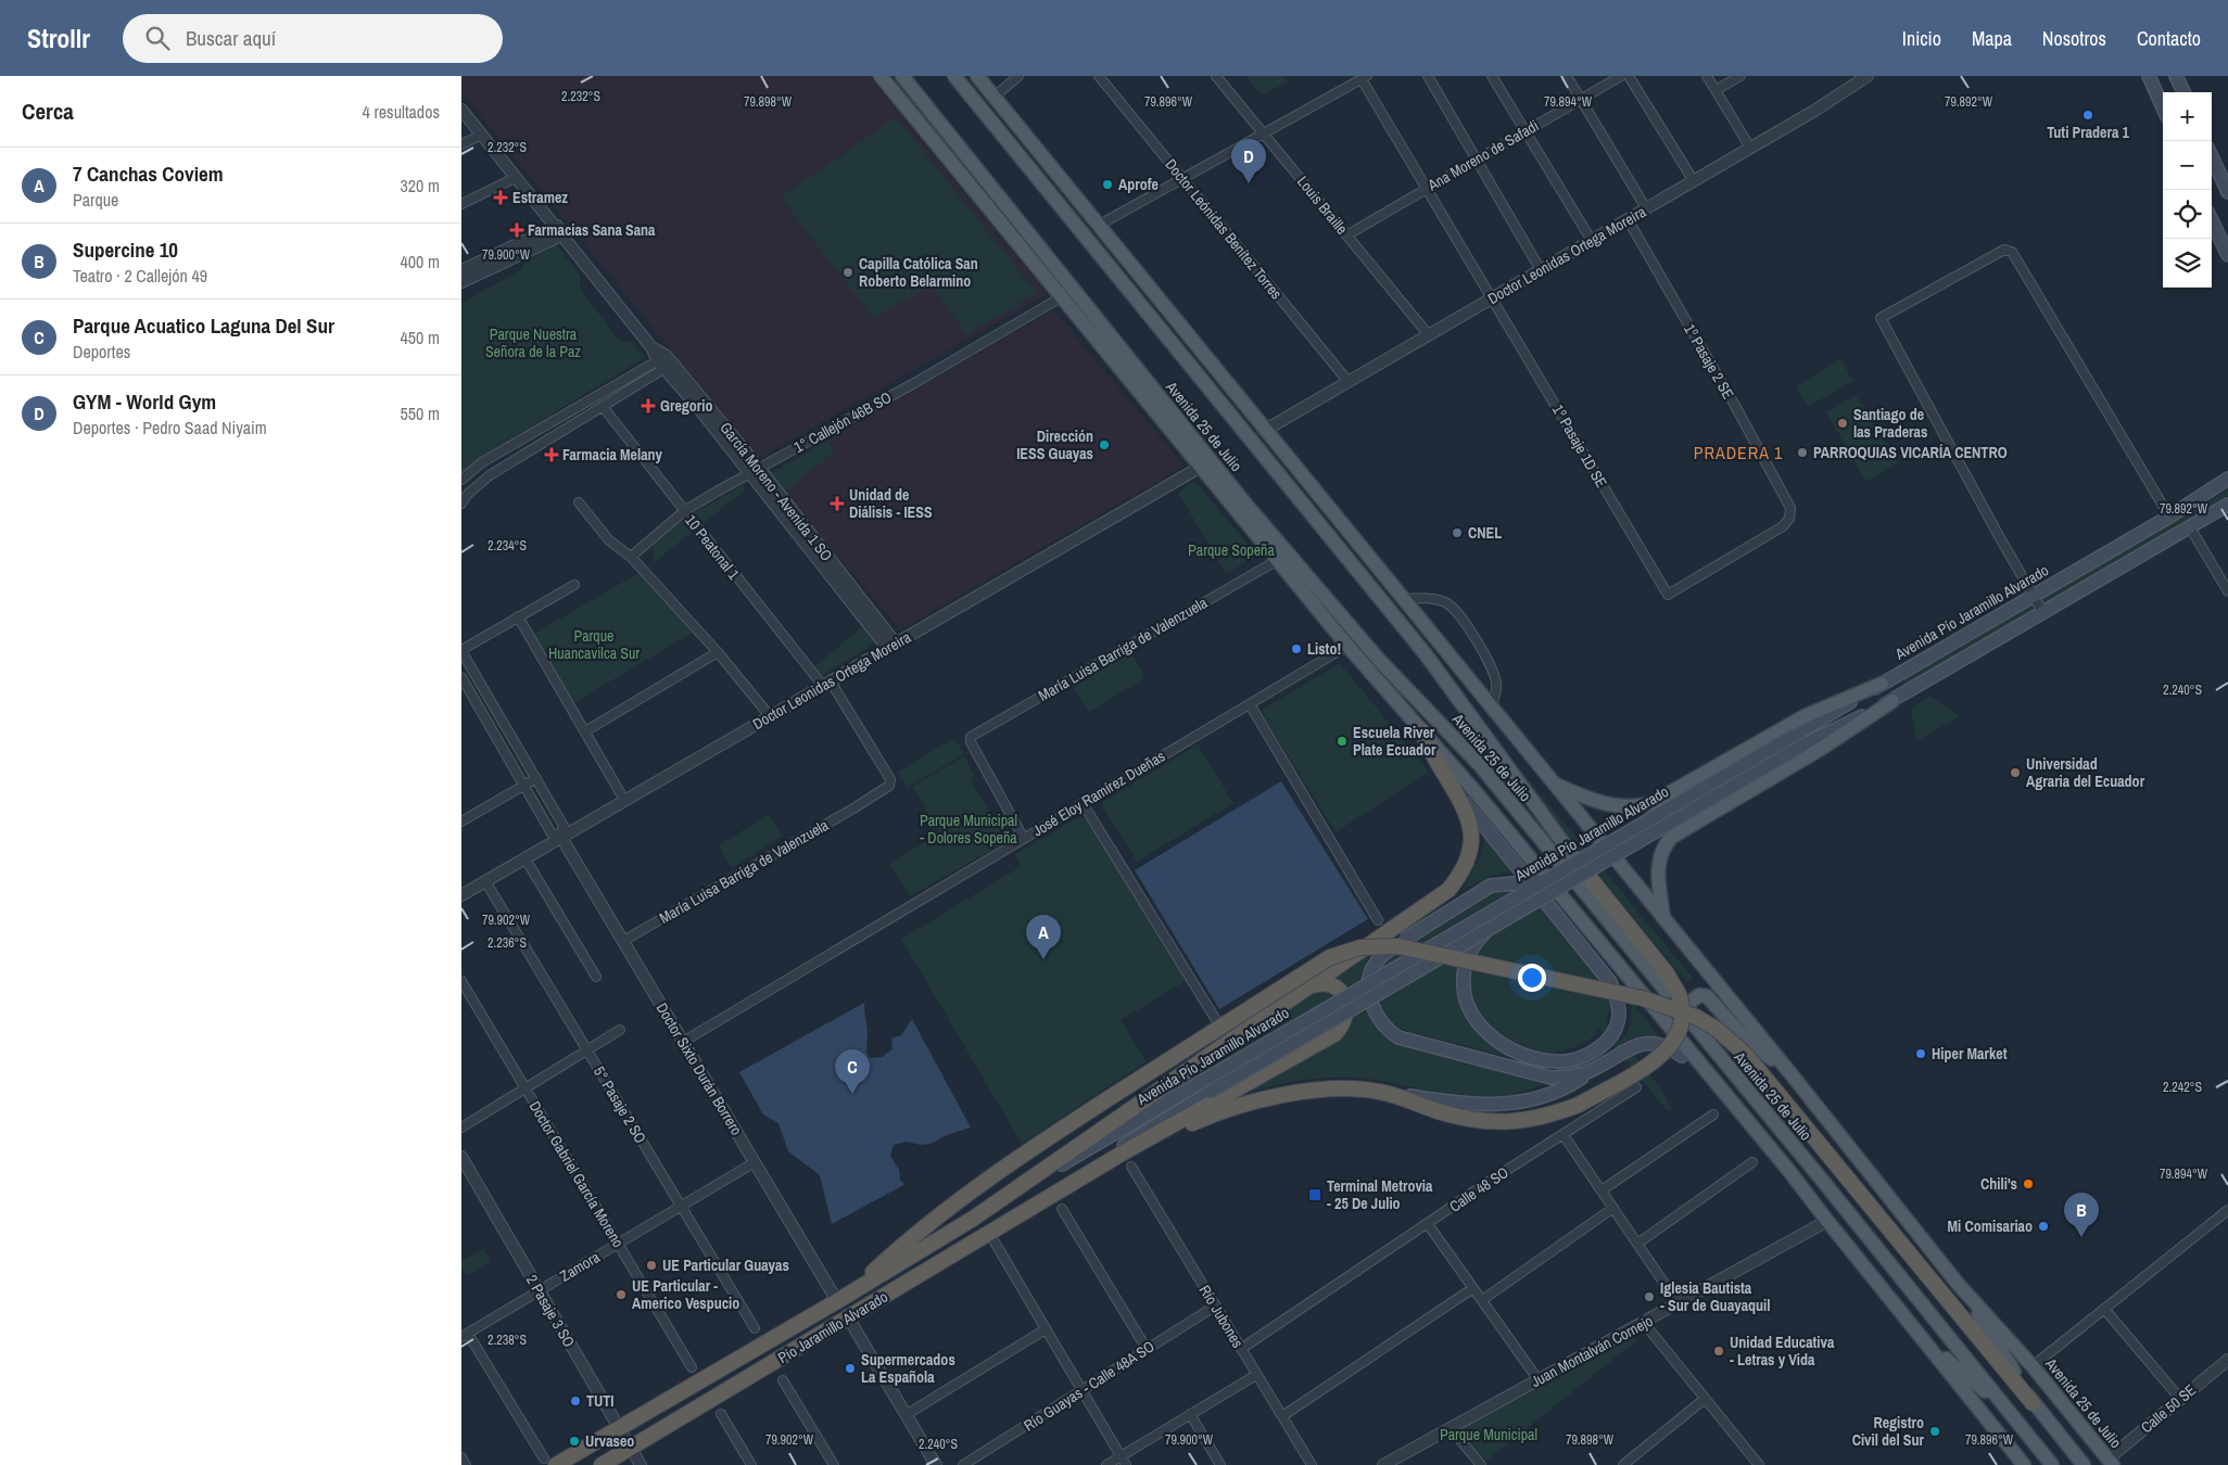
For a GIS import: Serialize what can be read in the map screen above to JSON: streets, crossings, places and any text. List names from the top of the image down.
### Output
{
  "streets": {
    "highway": ["Pío Jaramillo Alvarado"],
    "main road": ["Avenida 25 de Julio", "Avenida Pío Jaramillo Alvarado"],
    "street": [
      "Ana Moreno de Safadi",
      "Louis Braille",
      "Doctor Leónidas Benítez Torres",
      "Doctor Leonidas Ortega Moreira",
      "1º Pasaje 2 SE",
      "1° Callejón 46B SO",
      "1º Pasaje 1D SE",
      "García Moreno - Avenida 1 SO",
      "10 Peatonal 1",
      "María Luisa Barriga de Valenzuela",
      "José Eloy Ramírez Dueñas",
      "Doctor Sixto Durán Borrero",
      "5° Pasaje 2 SO",
      "Doctor Gabriel García Moreno",
      "Calle 48 SO",
      "Zamora",
      "2 Pasaje 3 SO",
      "Río Jubones",
      "Juan Montalván Cornejo",
      "Río Guayas - Calle 48A SO",
      "Calle 50 SE"
    ]
  },
  "crossings": [
    ["Ana Moreno de Safadi", "Louis Braille"],
    ["Ana Moreno de Safadi", "1º Pasaje 1D SE"],
    ["Louis Braille", "Doctor Leonidas Ortega Moreira"],
    ["Doctor Leónidas Benítez Torres", "Doctor Leonidas Ortega Moreira"],
    ["Doctor Leonidas Ortega Moreira", "1º Pasaje 2 SE"],
    ["Doctor Leonidas Ortega Moreira", "Avenida 25 de Julio"],
    ["Doctor Leonidas Ortega Moreira", "1º Pasaje 1D SE"],
    ["Doctor Leonidas Ortega Moreira", "García Moreno - Avenida 1 SO"],
    ["Doctor Leonidas Ortega Moreira", "10 Peatonal 1"],
    ["Doctor Leonidas Ortega Moreira", "Doctor Sixto Durán Borrero"],
    ["Doctor Leonidas Ortega Moreira", "5° Pasaje 2 SO"],
    ["1º Pasaje 2 SE", "1º Pasaje 1D SE"],
    ["1° Callejón 46B SO", "Avenida 25 de Julio"],
    ["1° Callejón 46B SO", "García Moreno - Avenida 1 SO"],
    ["1° Callejón 46B SO", "10 Peatonal 1"],
    ["Avenida 25 de Julio", "María Luisa Barriga de Valenzuela"],
    ["Avenida 25 de Julio", "José Eloy Ramírez Dueñas"],
    ["Avenida 25 de Julio", "Pío Jaramillo Alvarado"],
    ["Avenida 25 de Julio", "Juan Montalván Cornejo"],
    ["Avenida 25 de Julio", "Calle 50 SE"],
    ["10 Peatonal 1", "María Luisa Barriga de Valenzuela"],
    ["Avenida Pío Jaramillo Alvarado", "Pío Jaramillo Alvarado"],
    ["María Luisa Barriga de Valenzuela", "José Eloy Ramírez Dueñas"],
    ["María Luisa Barriga de Valenzuela", "Doctor Sixto Durán Borrero"],
    ["José Eloy Ramírez Dueñas", "Doctor Sixto Durán Borrero"],
    ["Doctor Sixto Durán Borrero", "Zamora"],
    ["Doctor Sixto Durán Borrero", "Pío Jaramillo Alvarado"],
    ["5° Pasaje 2 SO", "Zamora"],
    ["Doctor Gabriel García Moreno", "Zamora"],
    ["Calle 48 SO", "Río Jubones"],
    ["Zamora", "2 Pasaje 3 SO"],
    ["2 Pasaje 3 SO", "Pío Jaramillo Alvarado"],
    ["Río Jubones", "Río Guayas - Calle 48A SO"]
  ],
  "districts": ["PRADERA 1"],
  "parks": [
    "Parque Nuestra Señora de la Paz",
    "Parque Sopeña",
    "Parque Huancavilca Sur",
    "Parque Municipal - Dolores Sopeña",
    "Parque Municipal"
  ],
  "places": {
    "other": [
      "Tuti Pradera 1",
      "Aprofe",
      "Capilla Católica San Roberto Belarmino",
      "Santiago de las Praderas",
      "Dirección IESS Guayas",
      "PARROQUIAS VICARÍA CENTRO",
      "CNEL",
      "Listo!",
      "Escuela River Plate Ecuador",
      "Universidad Agraria del Ecuador",
      "Hiper Market",
      "Chili's",
      "Mi Comisariao",
      "UE Particular Guayas",
      "UE Particular - Americo Vespucio",
      "Iglesia Bautista - Sur de Guayaquil",
      "Unidad Educativa - Letras y Vida",
      "Supermercados La Española",
      "TUTI",
      "Registro Civil del Sur",
      "Urvaseo"
    ],
    "health": [
      "Estramez",
      "Farmacias Sana Sana",
      "Gregorio",
      "Farmacia Melany",
      "Unidad de Diálisis - IESS"
    ],
    "transit": ["Terminal Metrovia - 25 De Julio"]
  },
  "page": {
    "header": "Strollr",
    "search": "Buscar aquí",
    "nav": [
      "Inicio",
      "Mapa",
      "Nosotros",
      "Contacto"
    ],
    "heading": ["Cerca", "4 resultados"],
    "map_buttons": ["+", "−"],
    "pins": [
      "D",
      "A",
      "C",
      "B"
    ],
    "list": [
      {
        "mark": "A",
        "name": "7 Canchas Coviem",
        "note": "Parque",
        "value": "320 m"
      },
      {
        "mark": "B",
        "name": "Supercine 10",
        "note": "Teatro · 2 Callejón 49",
        "value": "400 m"
      },
      {
        "mark": "C",
        "name": "Parque Acuatico Laguna Del Sur",
        "note": "Deportes",
        "value": "450 m"
      },
      {
        "mark": "D",
        "name": "GYM - World Gym",
        "note": "Deportes · Pedro Saad Niyaim",
        "value": "550 m"
      }
    ]
  },
  "coordinates": [
    "2.232°S",
    "79.892°W",
    "79.898°W",
    "79.896°W",
    "79.894°W",
    "79.900°W",
    "2.234°S",
    "2.240°S",
    "79.902°W",
    "2.236°S",
    "2.242°S",
    "2.238°S"
  ]
}
